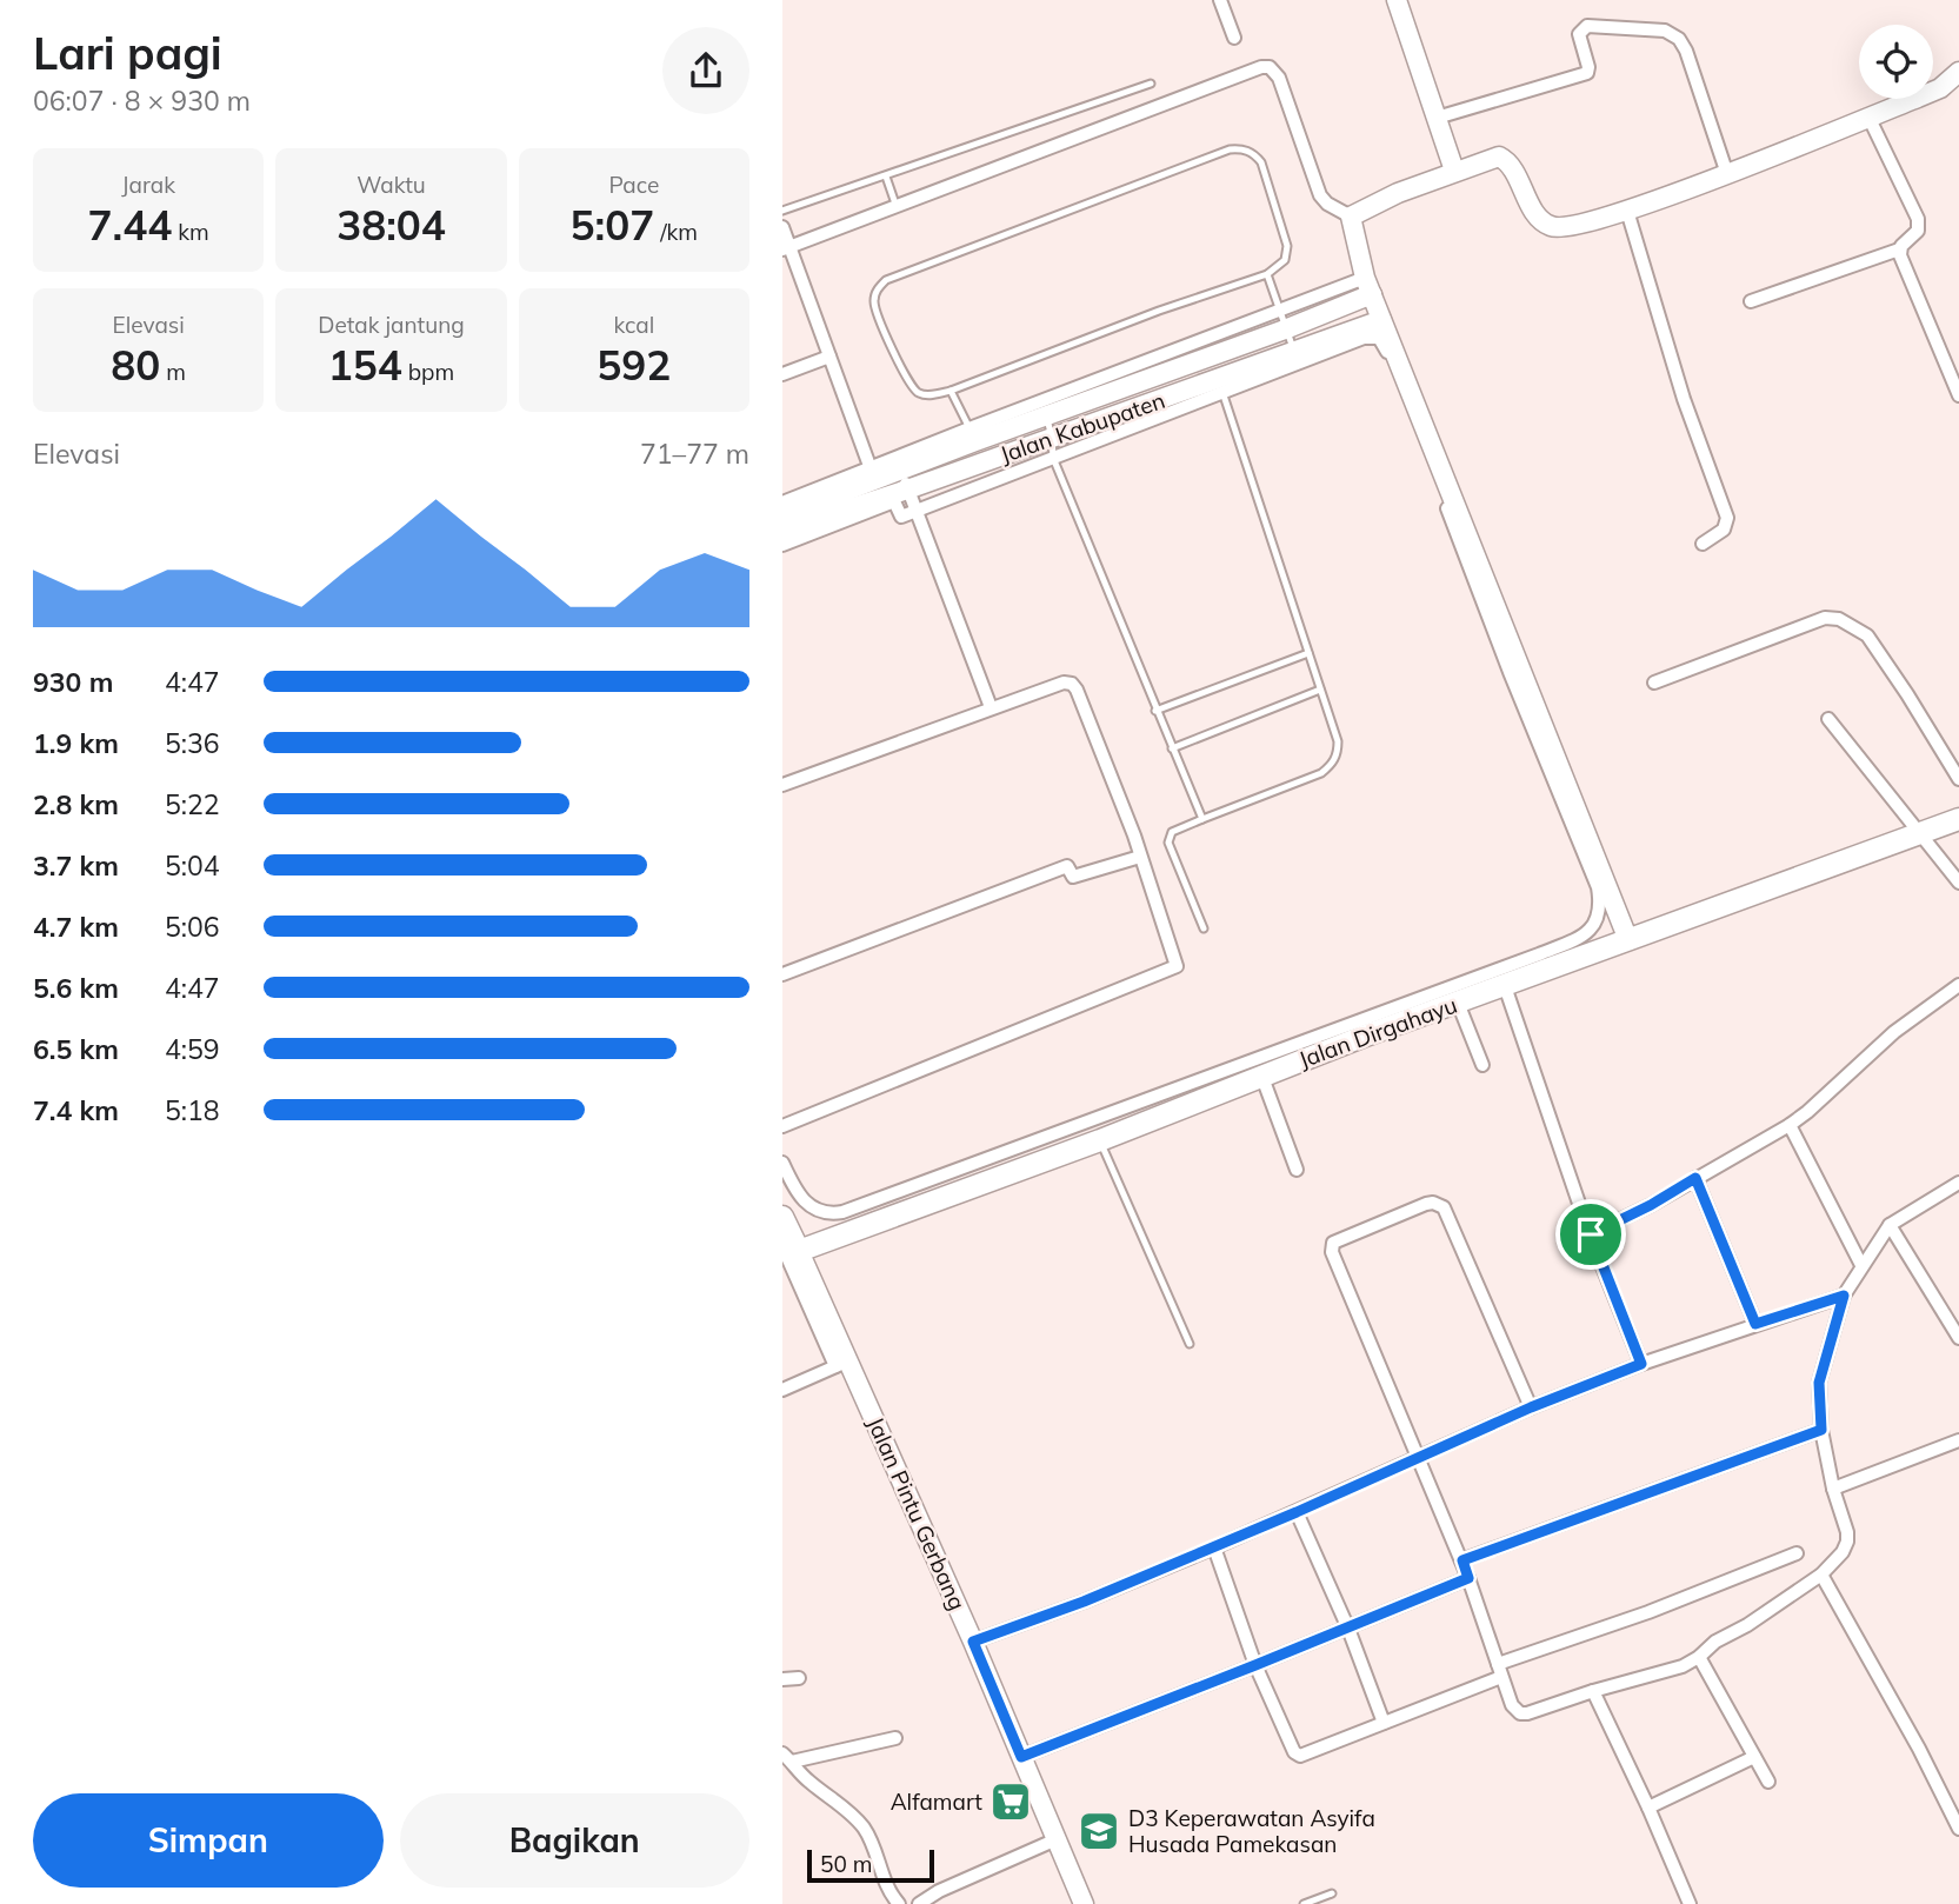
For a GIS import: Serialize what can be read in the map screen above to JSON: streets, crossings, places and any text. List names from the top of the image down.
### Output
{
  "streets": {
    "main road": ["Jalan Dirgahayu", "Jalan Pintu Gerbang"],
    "street": ["Jalan Kabupaten"]
  },
  "crossings": [
    ["Jalan Dirgahayu", "Jalan Pintu Gerbang"]
  ],
  "places": {
    "supermarket": ["Alfamart"],
    "school or university": ["D3 Keperawatan Asyifa Husada Pamekasan"]
  },
  "scale_bar": "50 m",
  "page": {
    "heading": ["Lari pagi", "06:07 · 8 × 930 m"],
    "stats": [
      ["Jarak", "7.44 km"],
      ["Waktu", "38:04"],
      ["Pace", "5:07 /km"],
      ["Elevasi", "80 m"],
      ["Detak jantung", "154 bpm"],
      ["kcal", "592"]
    ],
    "chart": ["Elevasi", "71–77 m"],
    "list": [
      {
        "name": "930 m",
        "note": "4:47"
      },
      {
        "name": "1.9 km",
        "note": "5:36"
      },
      {
        "name": "2.8 km",
        "note": "5:22"
      },
      {
        "name": "3.7 km",
        "note": "5:04"
      },
      {
        "name": "4.7 km",
        "note": "5:06"
      },
      {
        "name": "5.6 km",
        "note": "4:47"
      },
      {
        "name": "6.5 km",
        "note": "4:59"
      },
      {
        "name": "7.4 km",
        "note": "5:18"
      }
    ],
    "buttons": ["Simpan", "Bagikan"],
    "scale": "50 m"
  }
}
